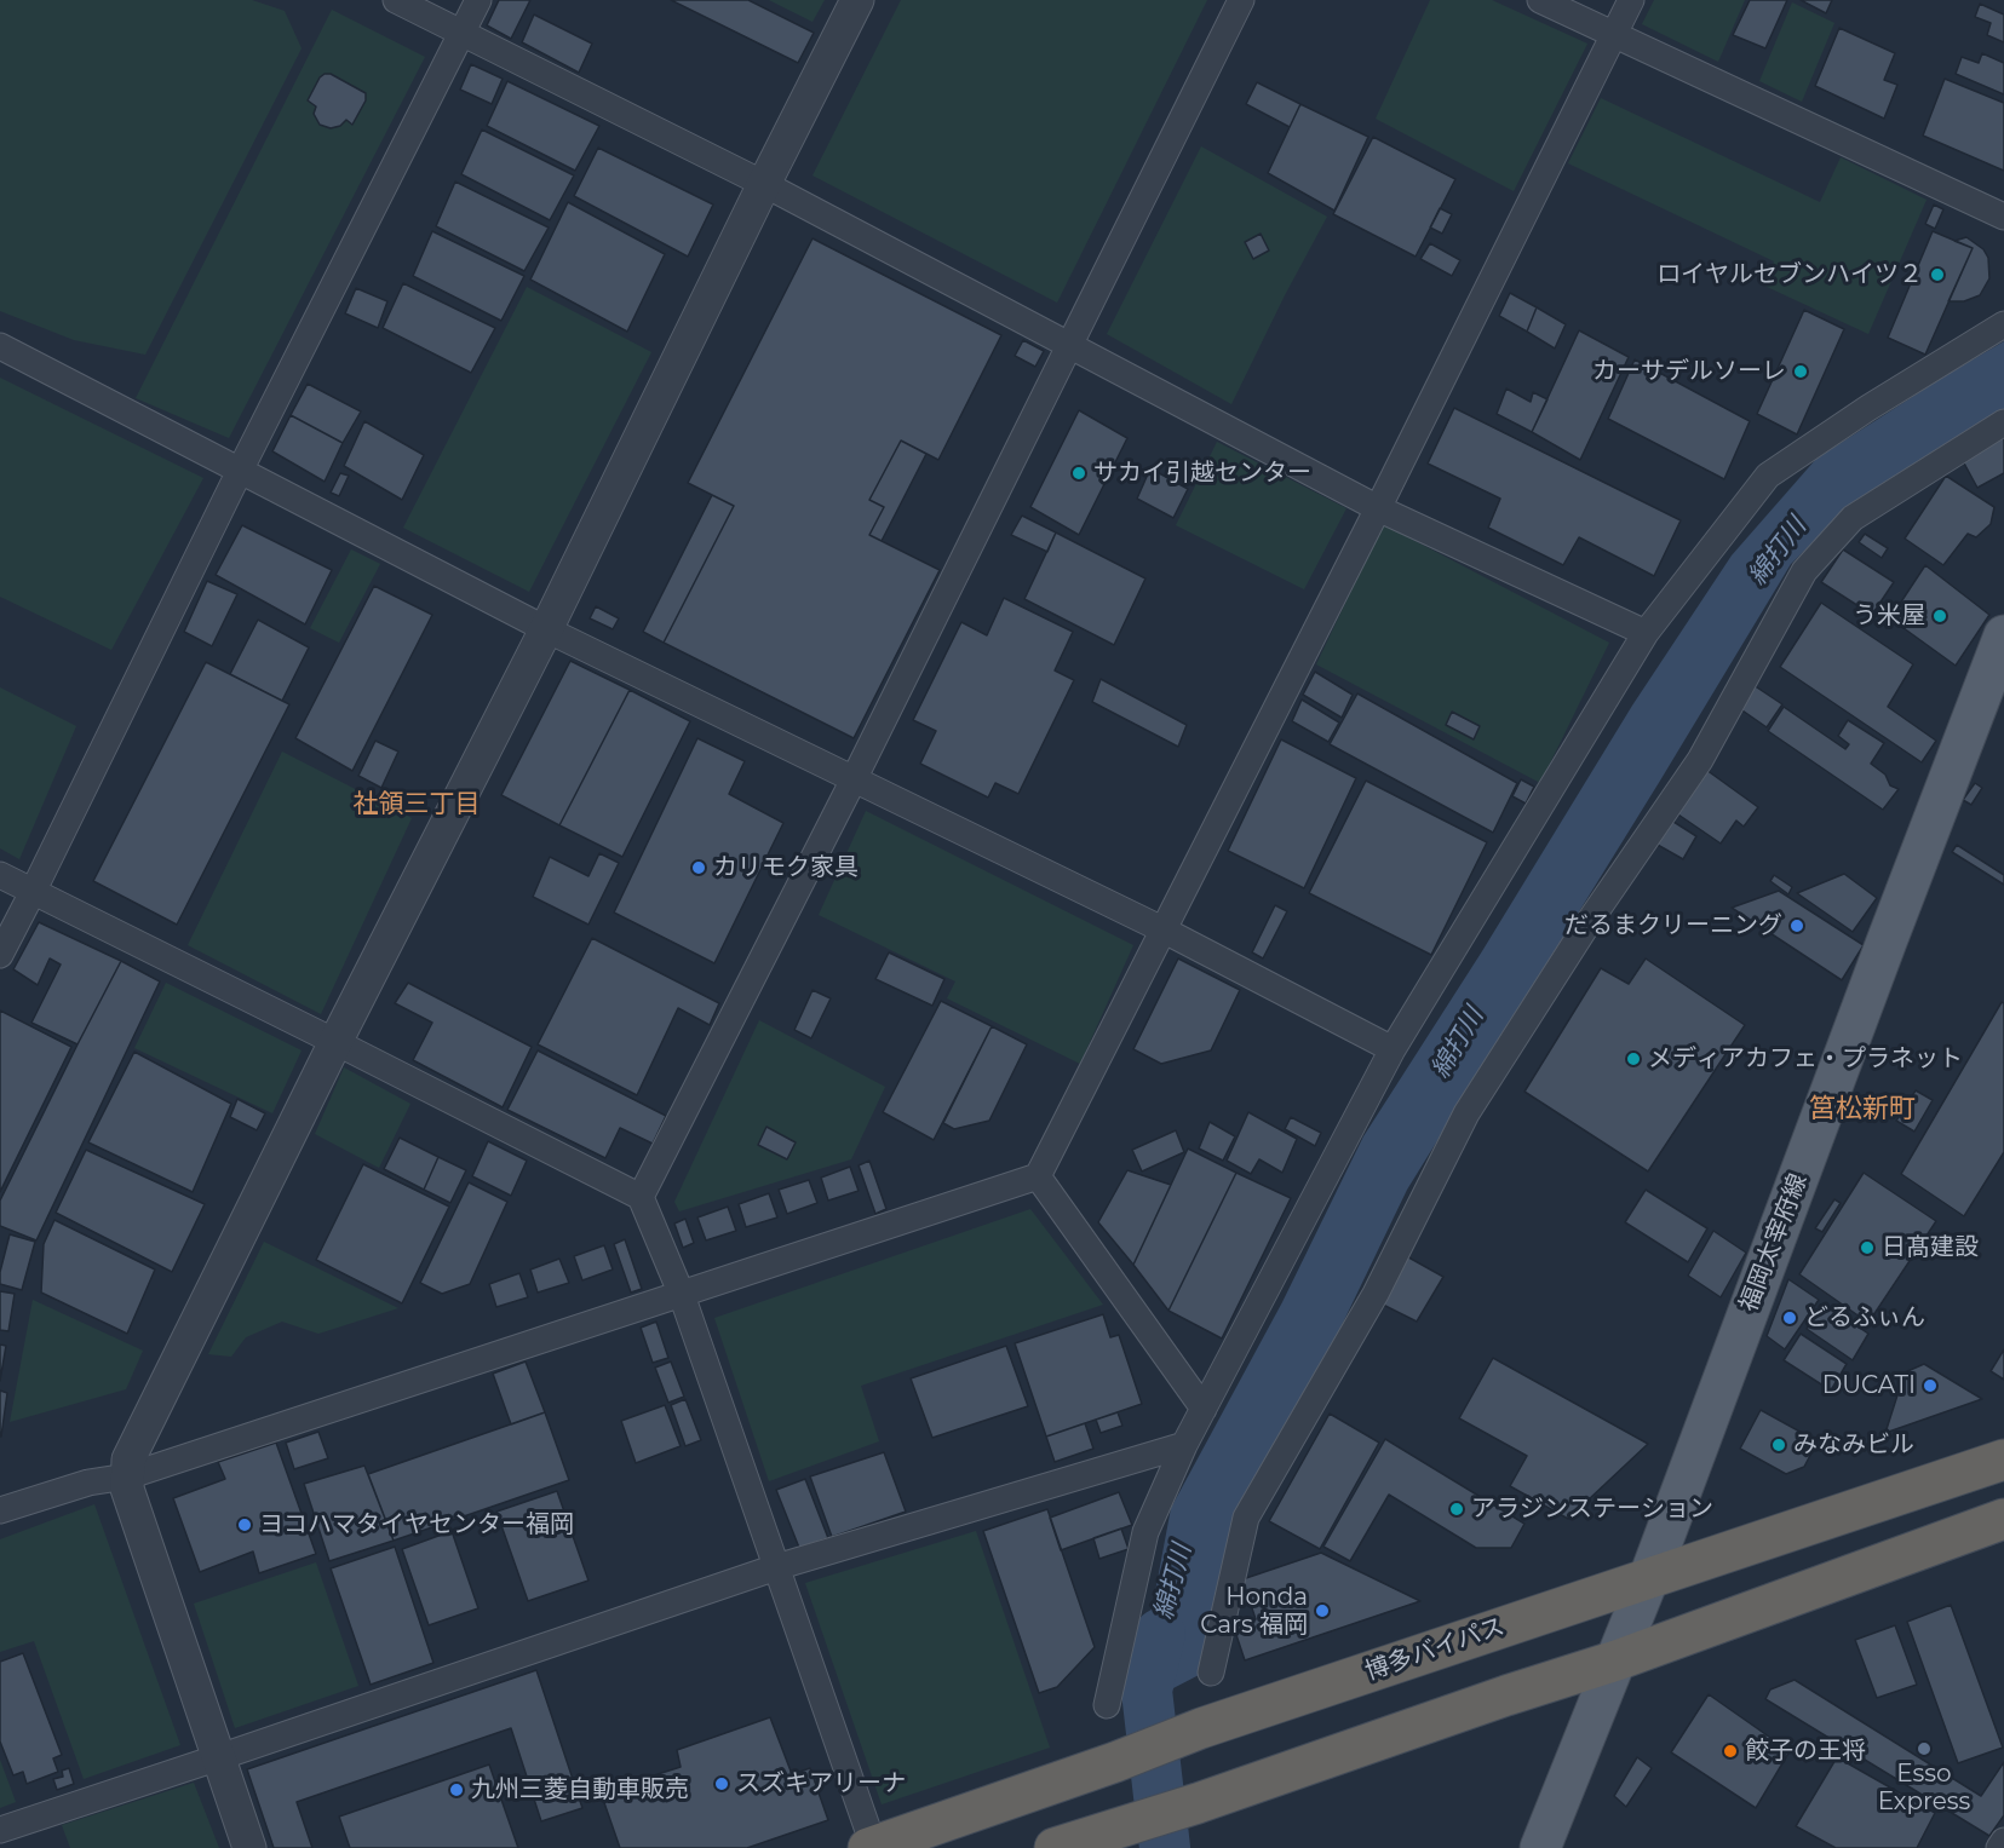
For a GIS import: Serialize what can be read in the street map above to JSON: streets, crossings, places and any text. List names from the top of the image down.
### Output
{
  "streets": {
    "highway": ["博多バイパス"],
    "main road": ["福岡太宰府線"]
  },
  "crossings": [
    ["福岡太宰府線", "博多バイパス"]
  ],
  "districts": ["社領三丁目", "筥松新町"],
  "water": ["綿打川"],
  "places": [
    "ロイヤルセブンハイツ２",
    "カーサデルソーレ",
    "サカイ引越センター",
    "う米屋",
    "カリモク家具",
    "だるまクリーニング",
    "メディアカフェ・プラネット",
    "日髙建設",
    "どるふぃん",
    "DUCATI",
    "みなみビル",
    "アラジンステーション",
    "ヨコハマタイヤセンター福岡",
    "Honda Cars 福岡",
    "Esso Express",
    "餃子の王将",
    "スズキアリーナ",
    "九州三菱自動車販売"
  ]
}
